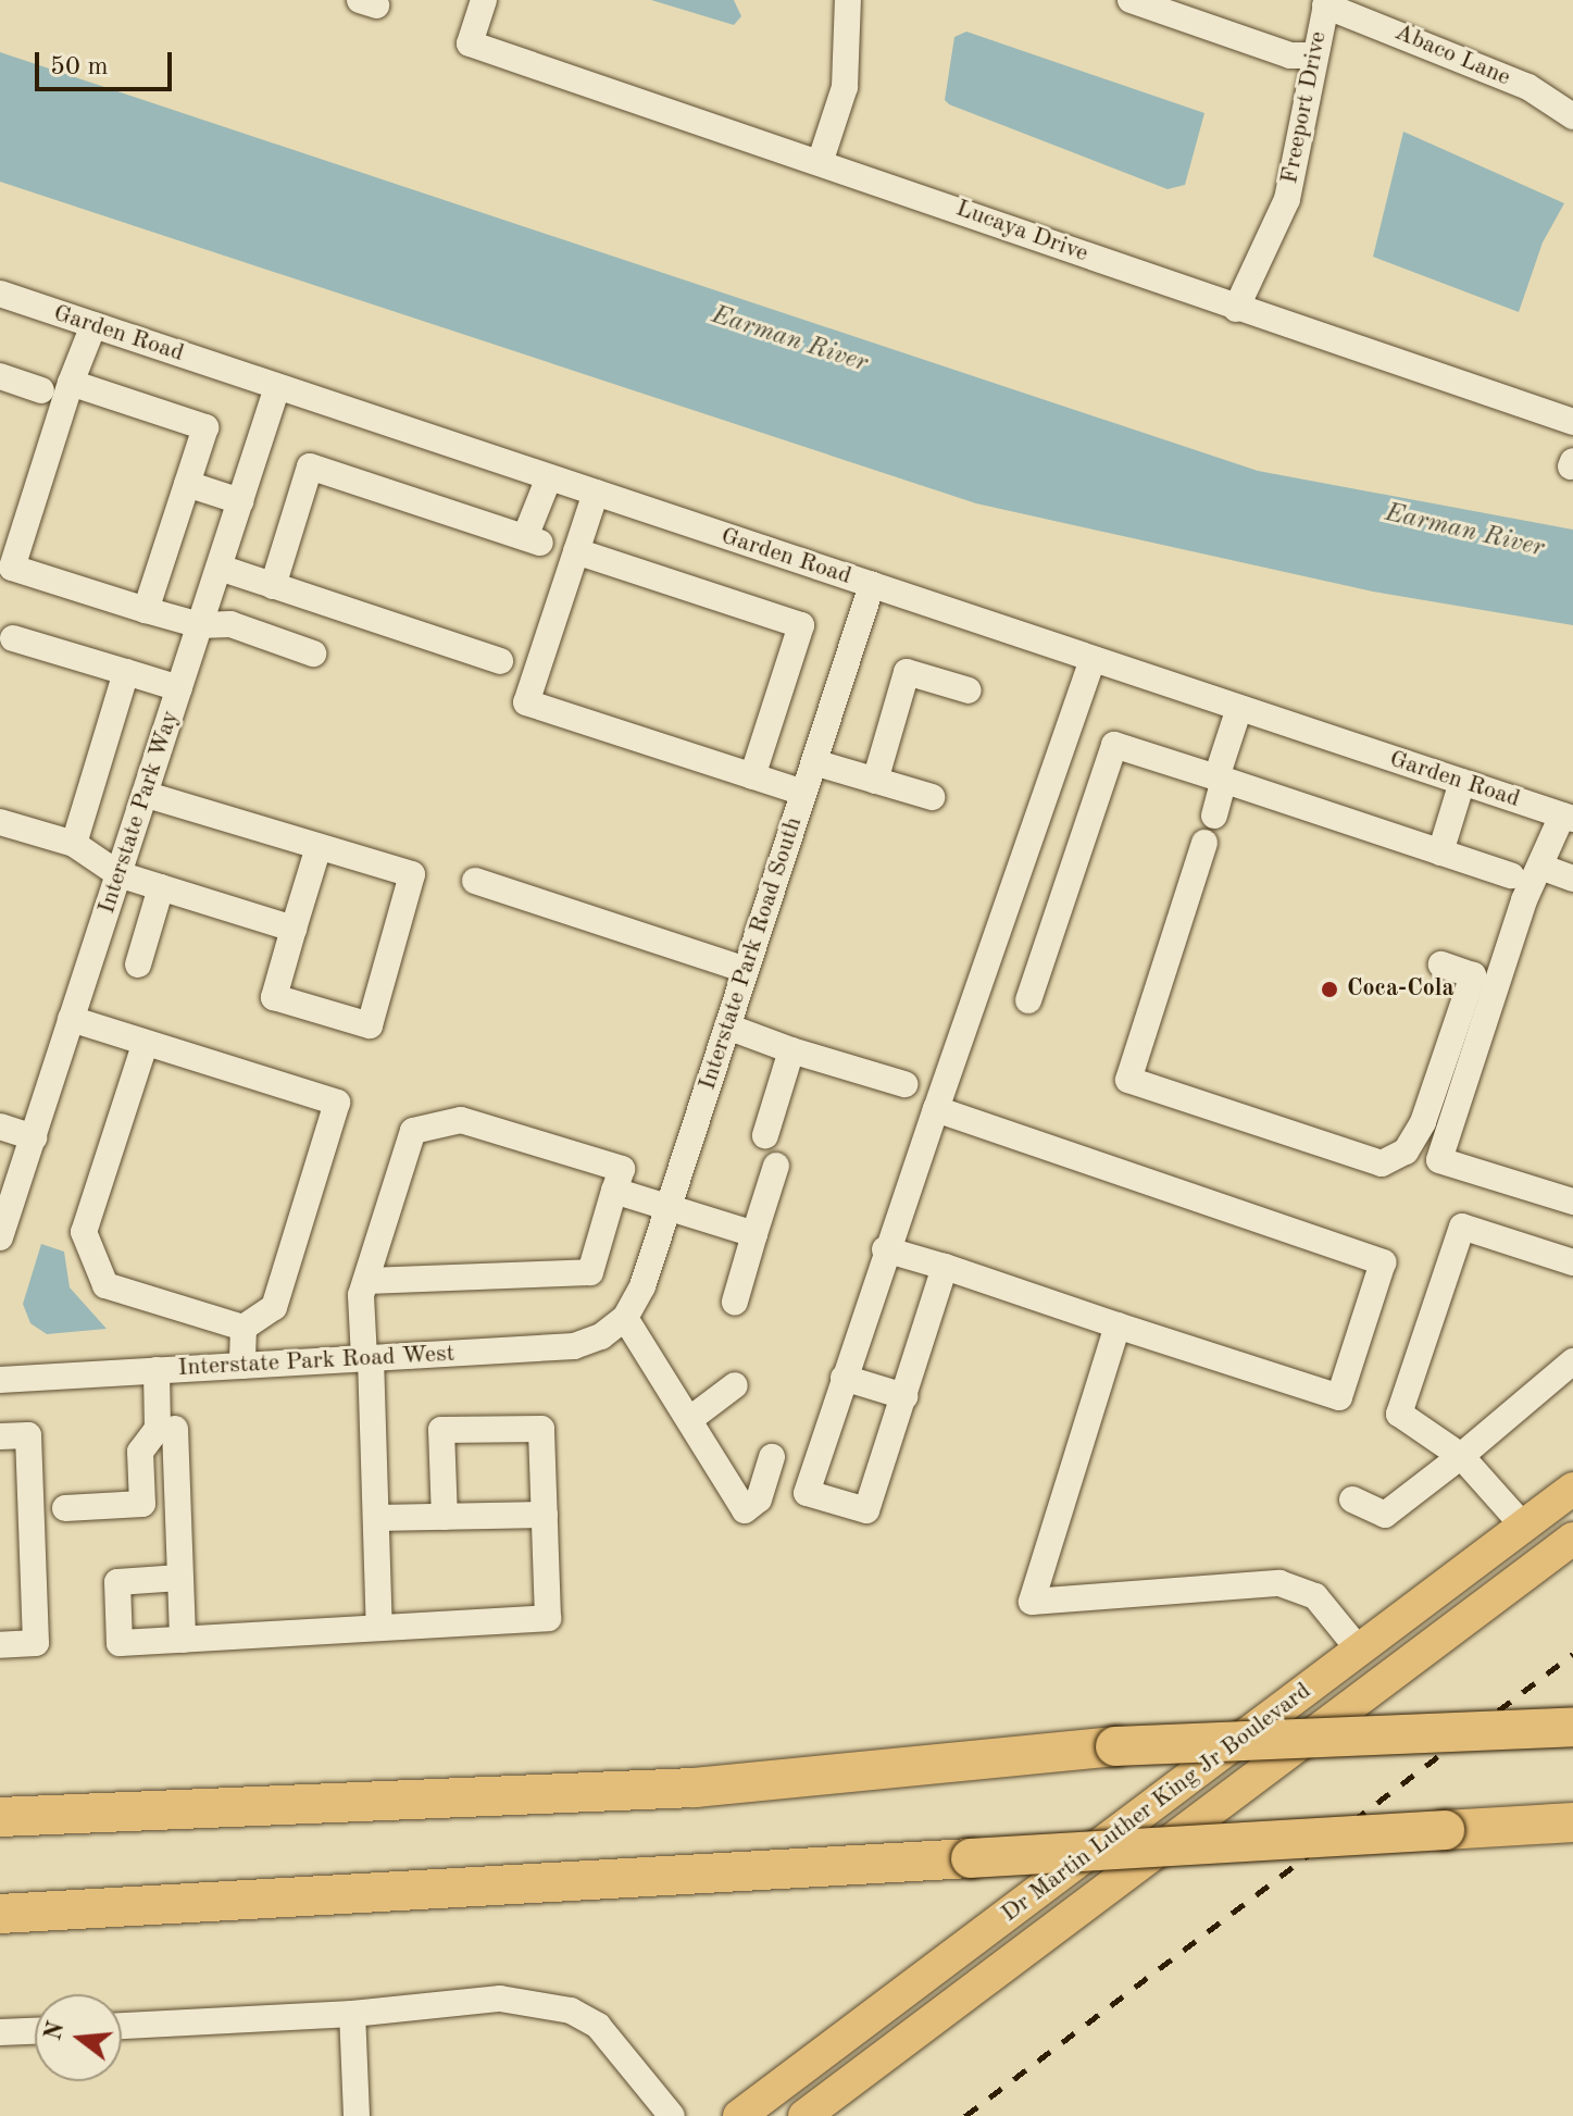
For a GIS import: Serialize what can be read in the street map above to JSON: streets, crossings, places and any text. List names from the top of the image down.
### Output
{
  "streets": {
    "main road": ["Dr Martin Luther King Jr Boulevard"],
    "street": [
      "Abaco Lane",
      "Freeport Drive",
      "Lucaya Drive",
      "Garden Road",
      "Interstate Park Way",
      "Interstate Park Road South",
      "Interstate Park Road West"
    ]
  },
  "crossings": [
    ["Abaco Lane", "Freeport Drive"],
    ["Freeport Drive", "Lucaya Drive"],
    ["Garden Road", "Interstate Park Way"],
    ["Garden Road", "Interstate Park Road South"],
    ["Interstate Park Road South", "Interstate Park Road West"]
  ],
  "water": ["Earman River"],
  "places": ["Coca-Cola"],
  "scale_bar": "50 m",
  "north": "left"
}
